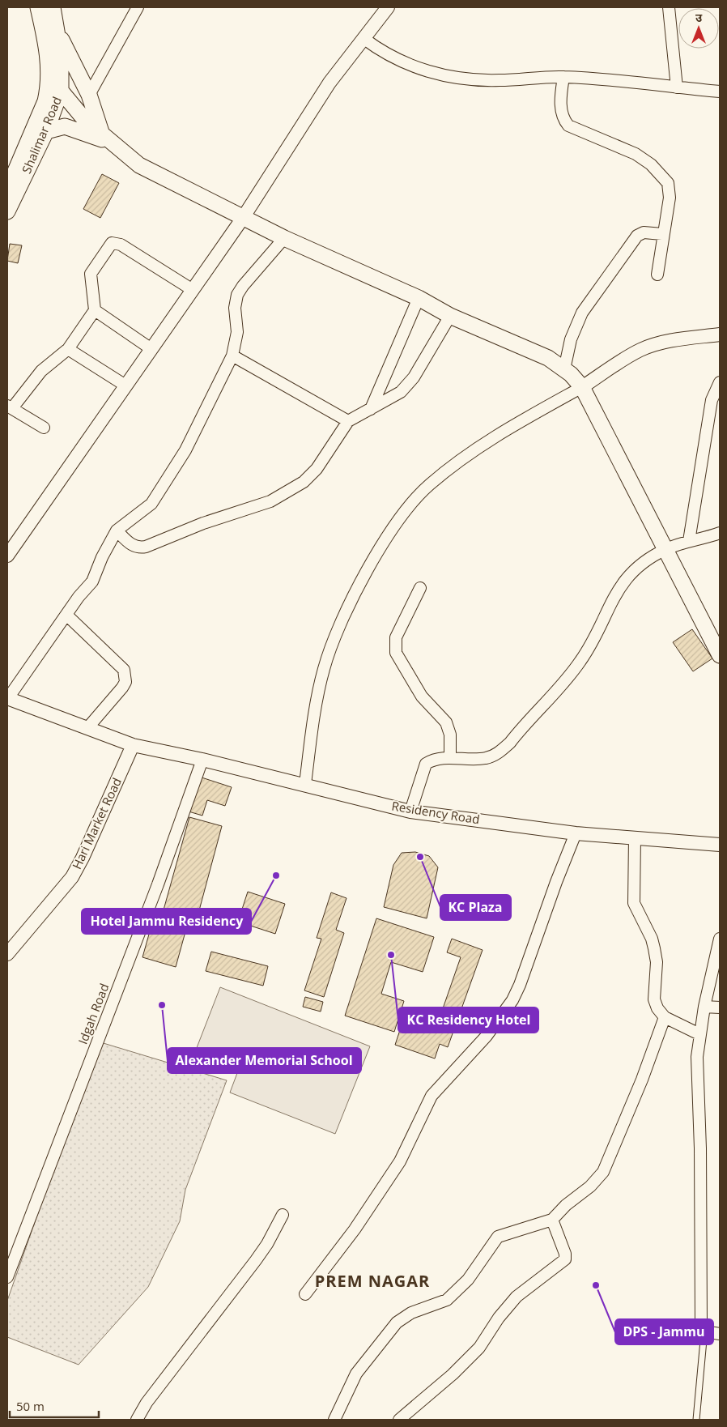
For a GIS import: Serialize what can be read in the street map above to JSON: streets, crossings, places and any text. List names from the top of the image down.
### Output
{
  "streets": {
    "main road": ["Shalimar Road"],
    "street": ["Residency Road", "Hari Market Road", "Idgah Road"]
  },
  "crossings": [
    ["Residency Road", "Hari Market Road"],
    ["Residency Road", "Idgah Road"]
  ],
  "districts": ["PREM NAGAR"],
  "places": [
    "KC Plaza",
    "Hotel Jammu Residency",
    "KC Residency Hotel",
    "Alexander Memorial School",
    "DPS - Jammu"
  ],
  "scale_bar": "50 m",
  "north": "top"
}
